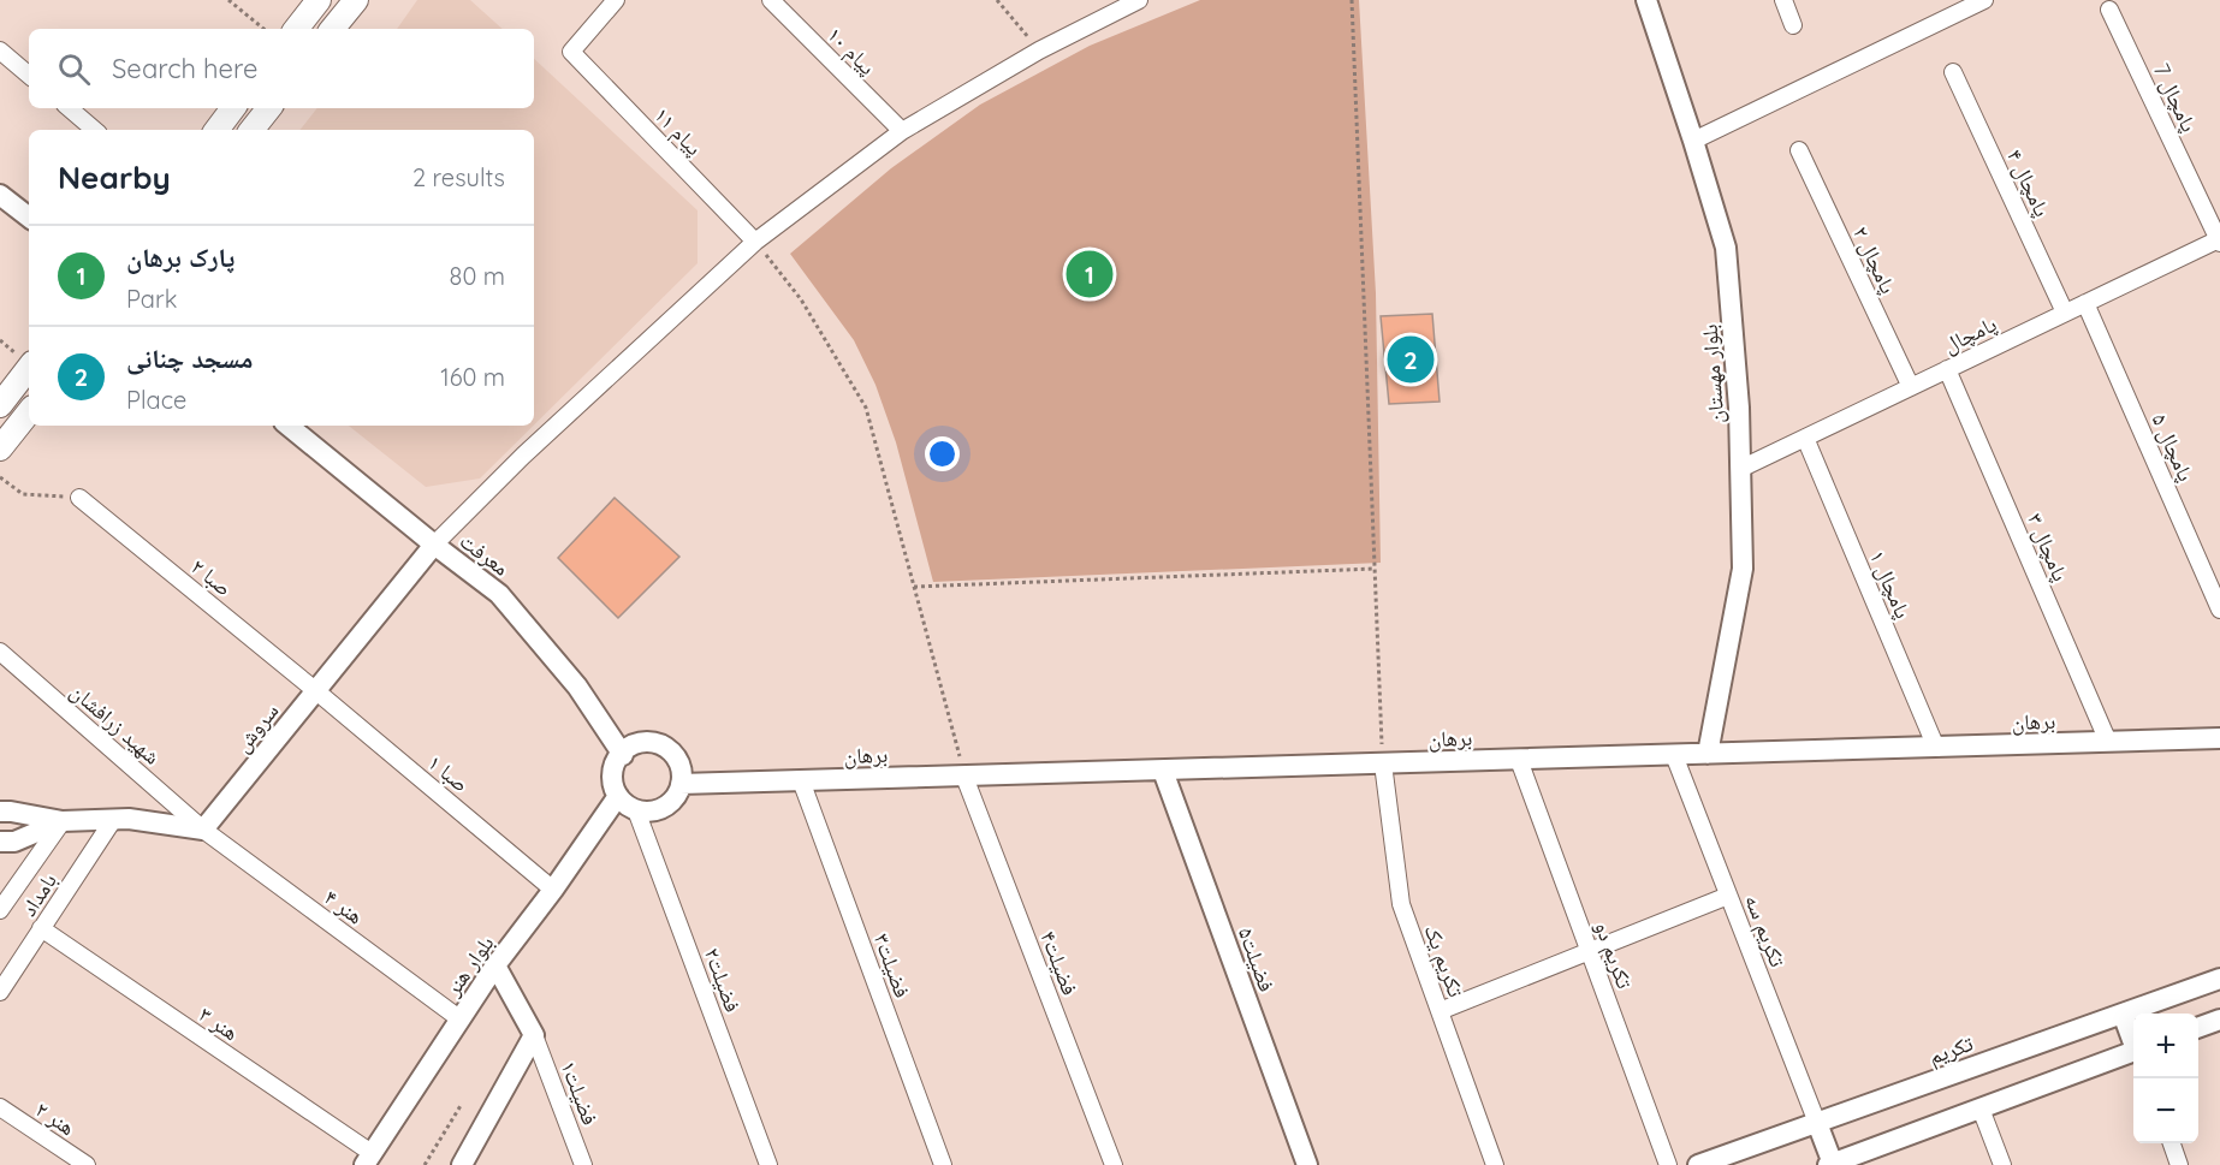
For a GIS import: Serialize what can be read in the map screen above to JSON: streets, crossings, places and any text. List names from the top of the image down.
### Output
{
  "streets": {
    "street": [
      "پیام ۱۰",
      "پامچال 7",
      "پیام ۱۱",
      "پامچال ۴",
      "پامچال ۲",
      "پامچال",
      "بلوار مهستان",
      "پامچال ۵",
      "پامچال ۳",
      "معرفت",
      "صبا ۲",
      "پامچال ۱",
      "برهان",
      "شهید زرافشان",
      "سروش",
      "صبا ۱",
      "بامداد",
      "هنر ۴",
      "تکریم سه",
      "تکریم دو",
      "فضیلت۵",
      "تکریم یک",
      "فضیلت۴",
      "بلوار هنر",
      "فضیلت۳",
      "فضیلت۲",
      "هنر ۳",
      "تکریم",
      "فضیلت۱",
      "هنر ۲"
    ]
  },
  "crossings": [
    ["پامچال 7", "پامچال"],
    ["پامچال ۴", "پامچال"],
    ["پامچال ۲", "پامچال"],
    ["پامچال", "بلوار مهستان"],
    ["پامچال", "پامچال ۵"],
    ["پامچال", "پامچال ۳"],
    ["پامچال", "پامچال ۱"],
    ["بلوار مهستان", "برهان"],
    ["پامچال ۳", "برهان"],
    ["معرفت", "برهان"],
    ["معرفت", "سروش"],
    ["معرفت", "بلوار هنر"],
    ["معرفت", "فضیلت۲"],
    ["صبا ۲", "سروش"],
    ["صبا ۲", "صبا ۱"],
    ["پامچال ۱", "برهان"],
    ["برهان", "تکریم سه"],
    ["برهان", "تکریم دو"],
    ["برهان", "فضیلت۵"],
    ["برهان", "تکریم یک"],
    ["برهان", "فضیلت۴"],
    ["برهان", "بلوار هنر"],
    ["برهان", "فضیلت۳"],
    ["برهان", "فضیلت۲"],
    ["شهید زرافشان", "سروش"],
    ["شهید زرافشان", "هنر ۴"],
    ["سروش", "صبا ۱"],
    ["سروش", "هنر ۴"],
    ["صبا ۱", "بلوار هنر"],
    ["بامداد", "هنر ۳"],
    ["هنر ۴", "بلوار هنر"],
    ["تکریم سه", "تکریم"],
    ["بلوار هنر", "فضیلت۲"],
    ["بلوار هنر", "هنر ۳"]
  ],
  "page": {
    "search": "Search here",
    "heading": ["Nearby", "2 results"],
    "list": [
      {
        "mark": "1",
        "name": "پارک برهان",
        "note": "Park",
        "value": "80 m"
      },
      {
        "mark": "2",
        "name": "مسجد چنانی",
        "note": "Place",
        "value": "160 m"
      }
    ],
    "pins": ["1", "2"],
    "map_buttons": ["+", "−"]
  }
}
